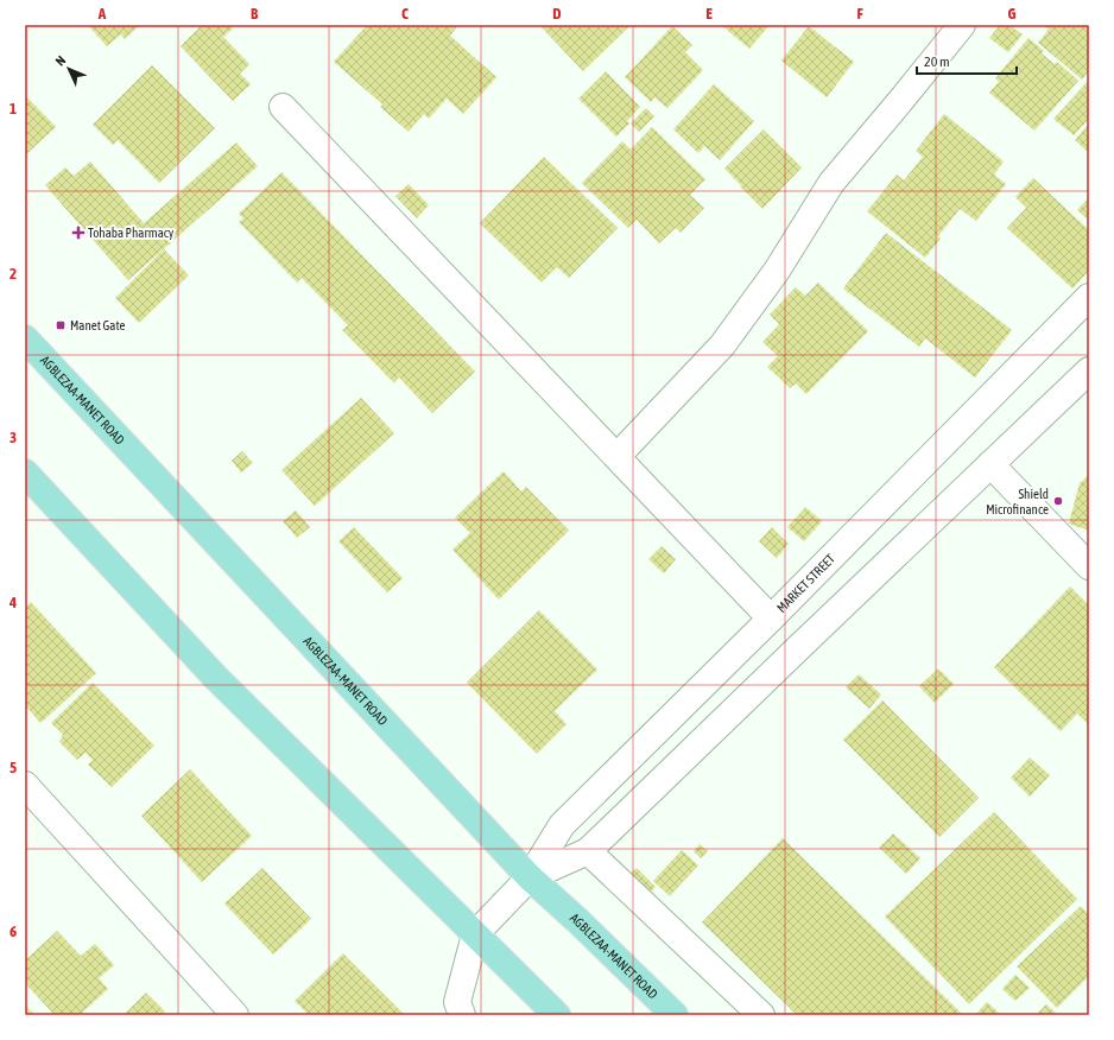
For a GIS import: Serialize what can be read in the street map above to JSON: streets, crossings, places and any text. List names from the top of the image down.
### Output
{
  "streets": {
    "main road": ["AGBLEZAA-MANET ROAD"],
    "street": ["MARKET STREET"]
  },
  "crossings": [
    ["AGBLEZAA-MANET ROAD", "MARKET STREET"]
  ],
  "places": {
    "health": ["Tohaba Pharmacy"],
    "transit": ["Manet Gate"],
    "other": ["Shield Microfinance"]
  },
  "scale_bar": "20 m",
  "north": "top left",
  "grid": {
    "columns": [
      "A",
      "B",
      "C",
      "D",
      "E",
      "F",
      "G"
    ],
    "rows": [
      "1",
      "2",
      "3",
      "4",
      "5",
      "6"
    ]
  }
}
